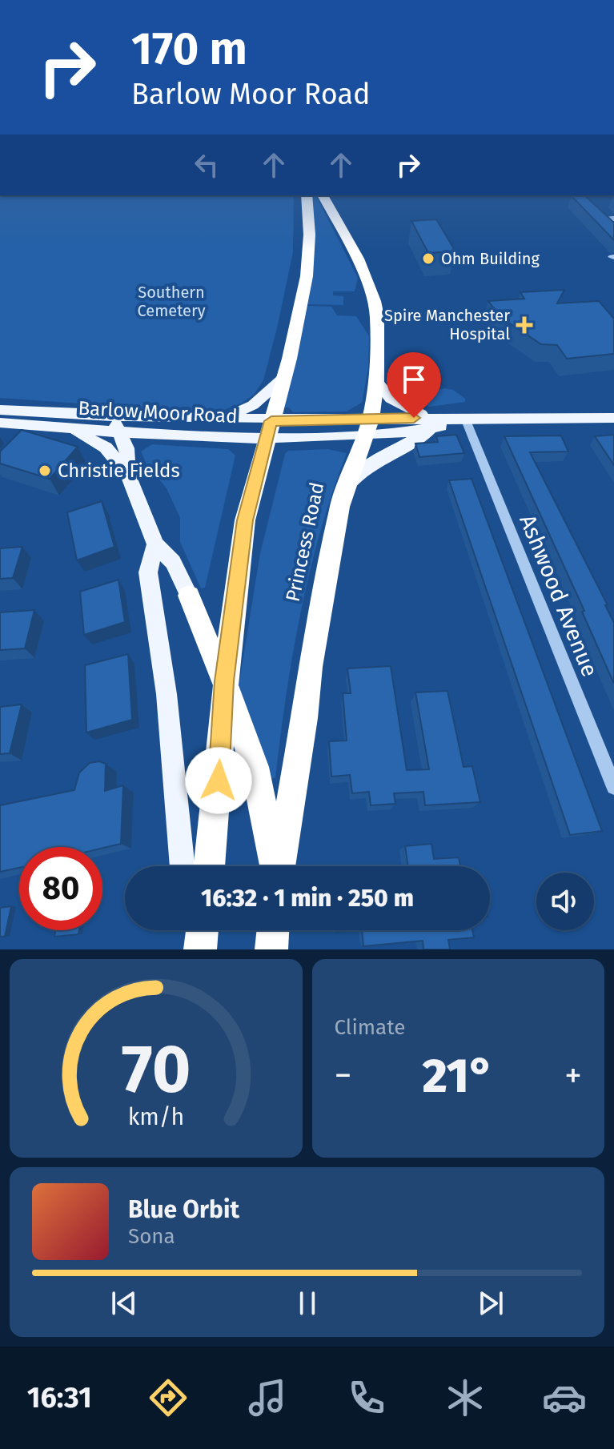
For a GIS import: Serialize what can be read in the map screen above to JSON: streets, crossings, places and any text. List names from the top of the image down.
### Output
{
  "streets": {
    "highway": ["Princess Road"],
    "main road": ["Barlow Moor Road"],
    "street": ["Ashwood Avenue"]
  },
  "crossings": [
    ["Barlow Moor Road", "Princess Road"],
    ["Barlow Moor Road", "Ashwood Avenue"]
  ],
  "parks": ["Southern Cemetery"],
  "places": {
    "other": ["Ohm Building", "Christie Fields"],
    "health": ["Spire Manchester Hospital"]
  },
  "page": {
    "turn": ["170 m", "Barlow Moor Road"],
    "limit": "80",
    "trip": "16:32 · 1 min · 250 m",
    "tile": "Climate",
    "heat": ["−", "21°", "+"],
    "song": ["Blue Orbit", "Sona"],
    "tabs": "16:31",
    "gauge": ["70", "km/h"]
  }
}
